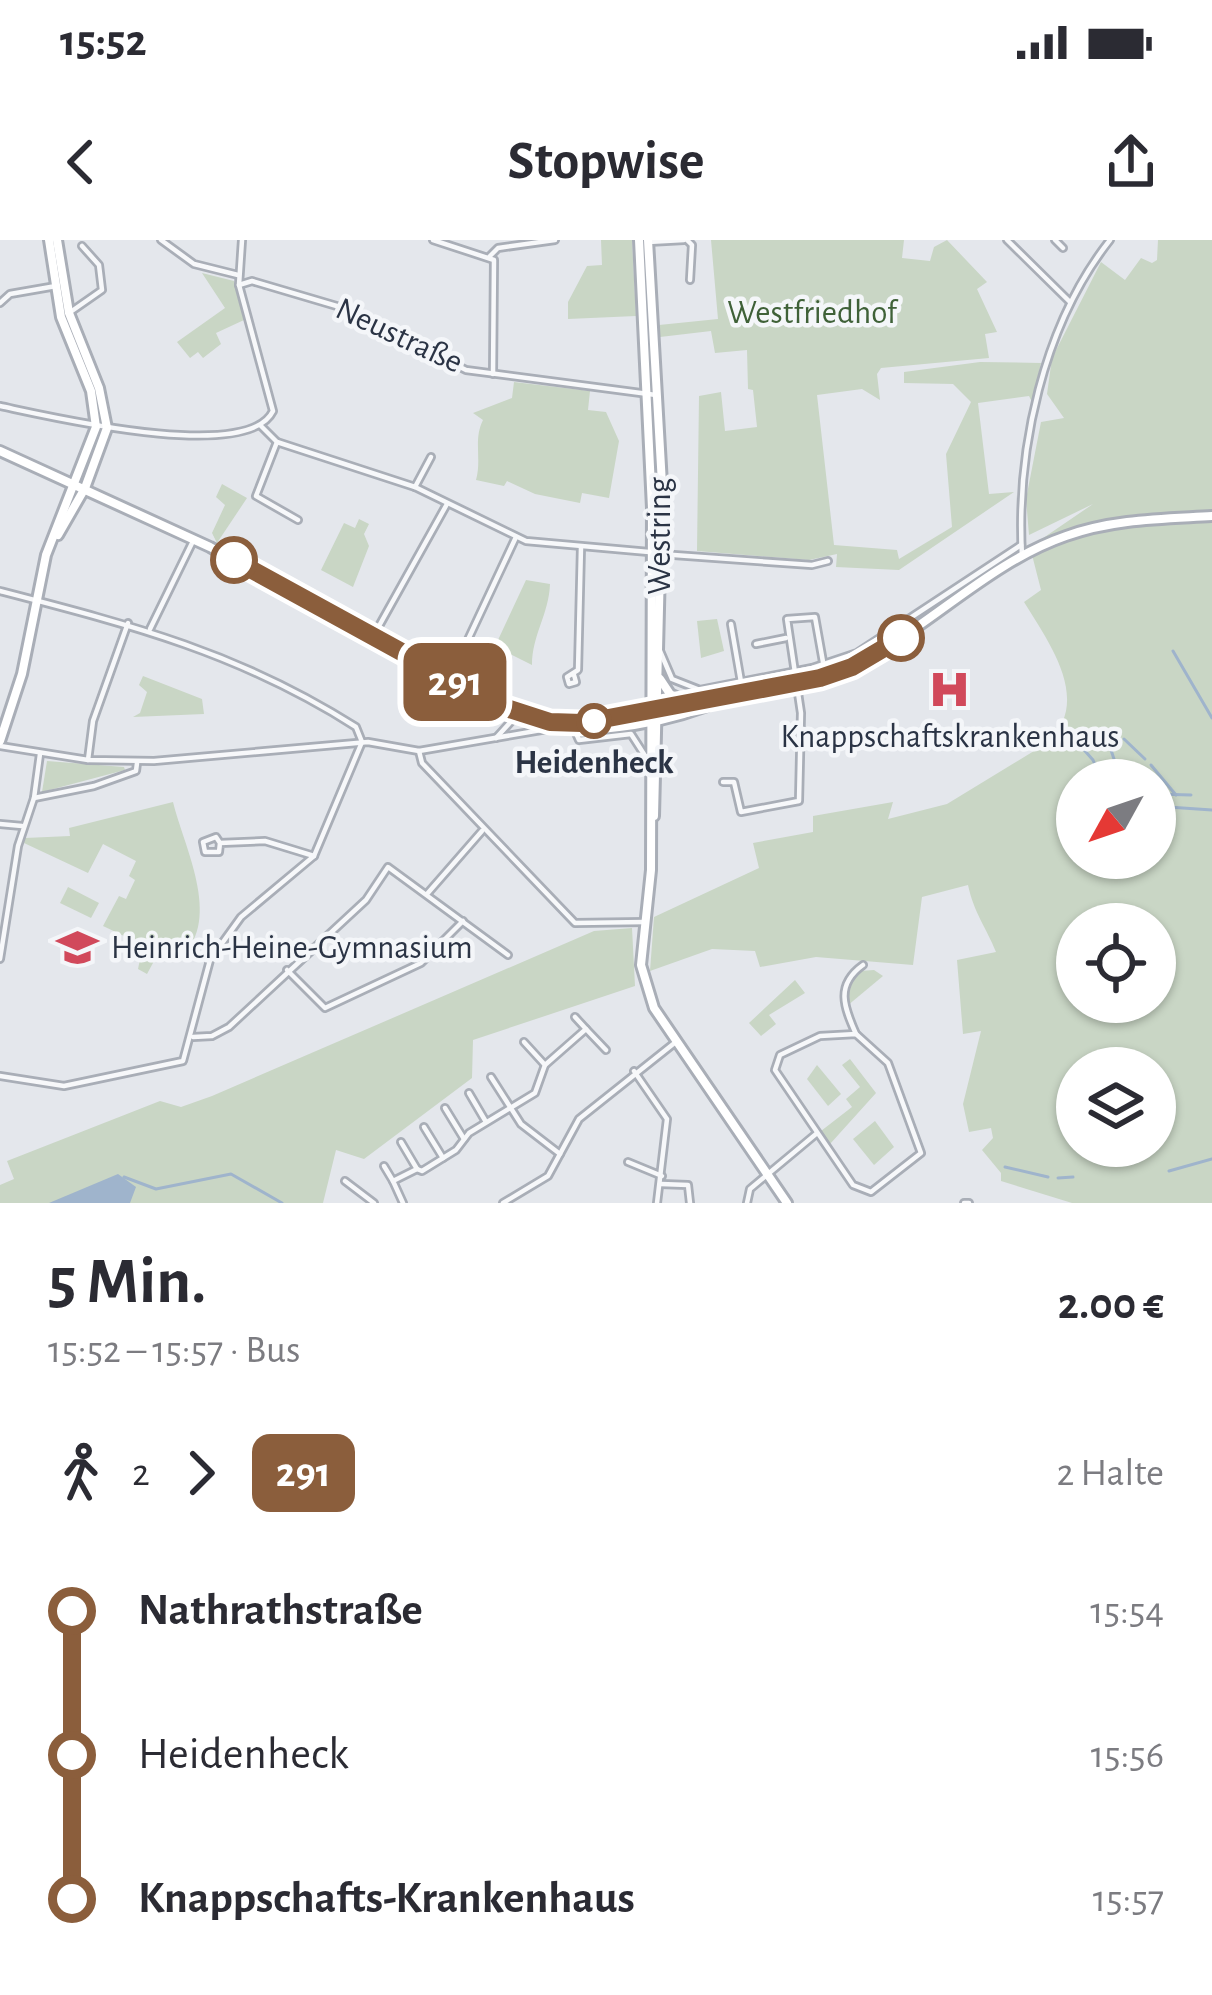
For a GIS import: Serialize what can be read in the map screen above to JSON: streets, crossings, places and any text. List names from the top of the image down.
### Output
{
  "streets": {
    "main road": ["Westring"],
    "street": ["Neustraße"]
  },
  "crossings": [
    ["Neustraße", "Westring"]
  ],
  "parks": ["Westfriedhof"],
  "places": {
    "hospital": ["Knappschaftskrankenhaus"],
    "other": ["Heidenheck"],
    "school or university": ["Heinrich-Heine-Gymnasium"]
  },
  "lines": ["bus line 291"],
  "north": "bottom left",
  "page": {
    "status": "15:52",
    "header": "Stopwise",
    "on_map": "291",
    "heading": ["5 Min.", "15:52 – 15:57 · Bus", "2.00 €"],
    "legs": ["2", "291", "2 Halte"],
    "list": [
      {
        "name": "Nathrathstraße",
        "value": "15:54"
      },
      {
        "name": "Heidenheck",
        "value": "15:56"
      },
      {
        "name": "Knappschafts-Krankenhaus",
        "value": "15:57"
      }
    ]
  }
}
